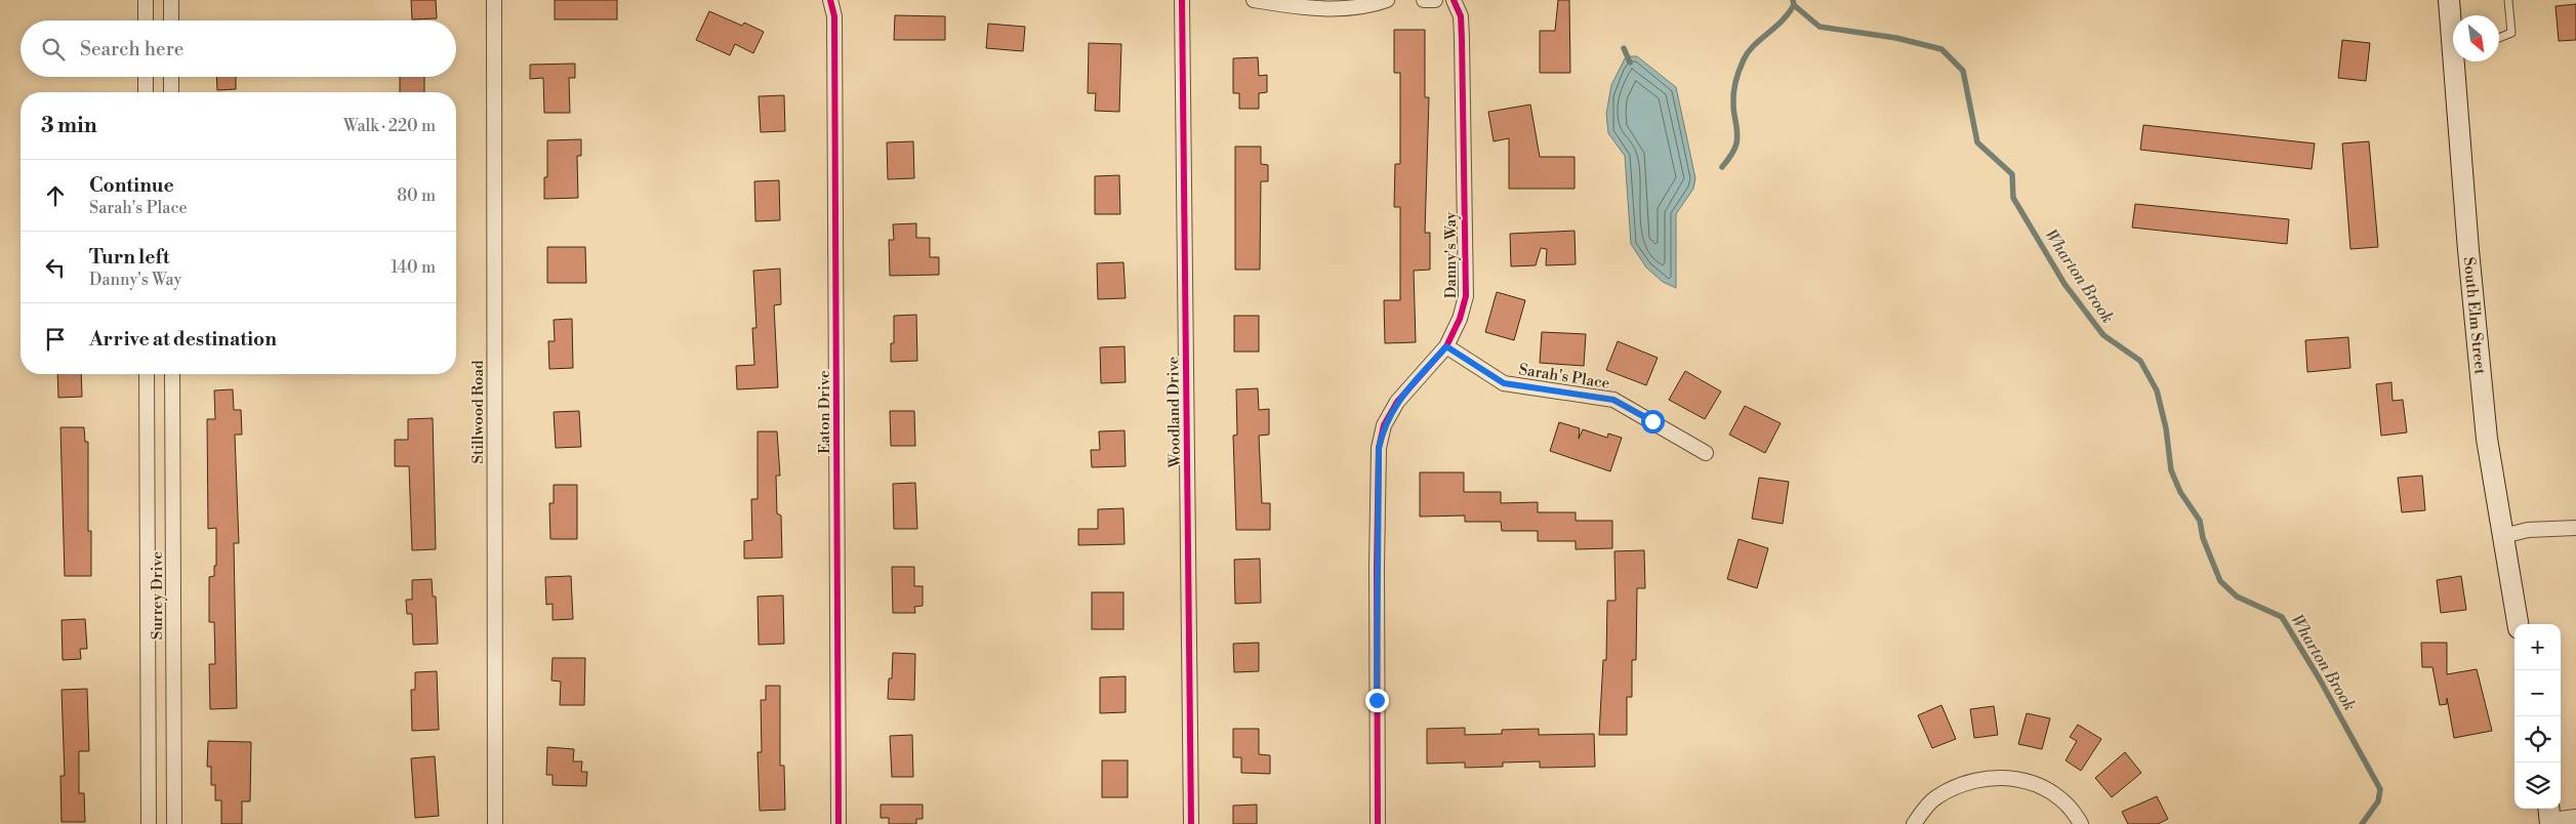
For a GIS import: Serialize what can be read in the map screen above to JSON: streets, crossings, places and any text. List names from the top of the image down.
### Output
{
  "streets": {
    "main road": ["South Elm Street"],
    "street": [
      "Danny's Way",
      "Sarah's Place",
      "Stillwood Road",
      "Eaton Drive",
      "Woodland Drive",
      "Surrey Drive"
    ]
  },
  "crossings": [
    ["Danny's Way", "Sarah's Place"]
  ],
  "water": ["Wharton Brook"],
  "north": "bottom right",
  "page": {
    "search": "Search here",
    "heading": ["3 min", "Walk · 220 m"],
    "list": [
      ["Continue", "Sarah's Place", "80 m"],
      ["Turn left", "Danny's Way", "140 m"],
      "Arrive at destination"
    ],
    "map_buttons": ["+", "−"]
  }
}
